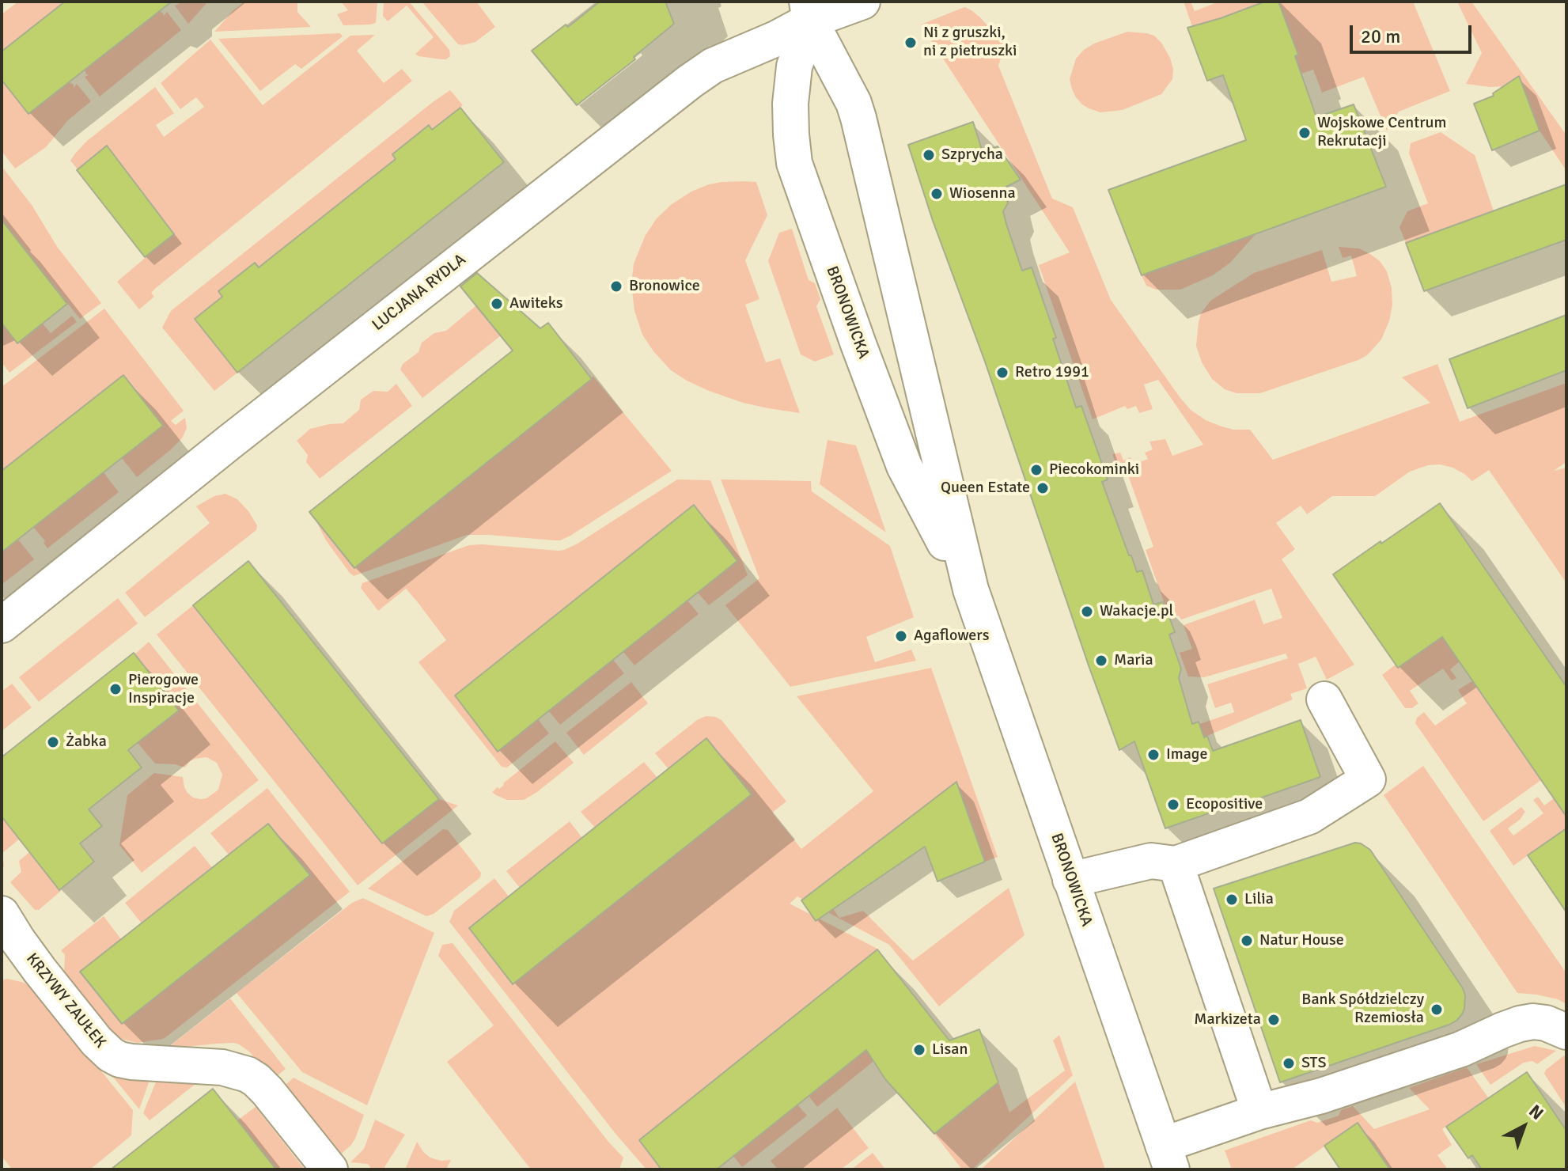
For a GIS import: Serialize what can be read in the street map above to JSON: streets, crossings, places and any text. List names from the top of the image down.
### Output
{
  "streets": {
    "street": ["LUCJANA RYDLA", "BRONOWICKA", "KRZYWY ZAUŁEK"]
  },
  "crossings": [
    ["LUCJANA RYDLA", "BRONOWICKA"]
  ],
  "places": [
    "Ni z gruszki, ni z pietruszki",
    "Wojskowe Centrum Rekrutacji",
    "Szprycha",
    "Wiosenna",
    "Bronowice",
    "Awiteks",
    "Retro 1991",
    "Piecokominki",
    "Queen Estate",
    "Wakacje.pl",
    "Agaflowers",
    "Maria",
    "Pierogowe Inspiracje",
    "Żabka",
    "Image",
    "Ecopositive",
    "Lilia",
    "Natur House",
    "Bank Spółdzielczy Rzemiosła",
    "Markizeta",
    "Lisan",
    "STS"
  ],
  "scale_bar": "20 m",
  "north": "top right"
}
